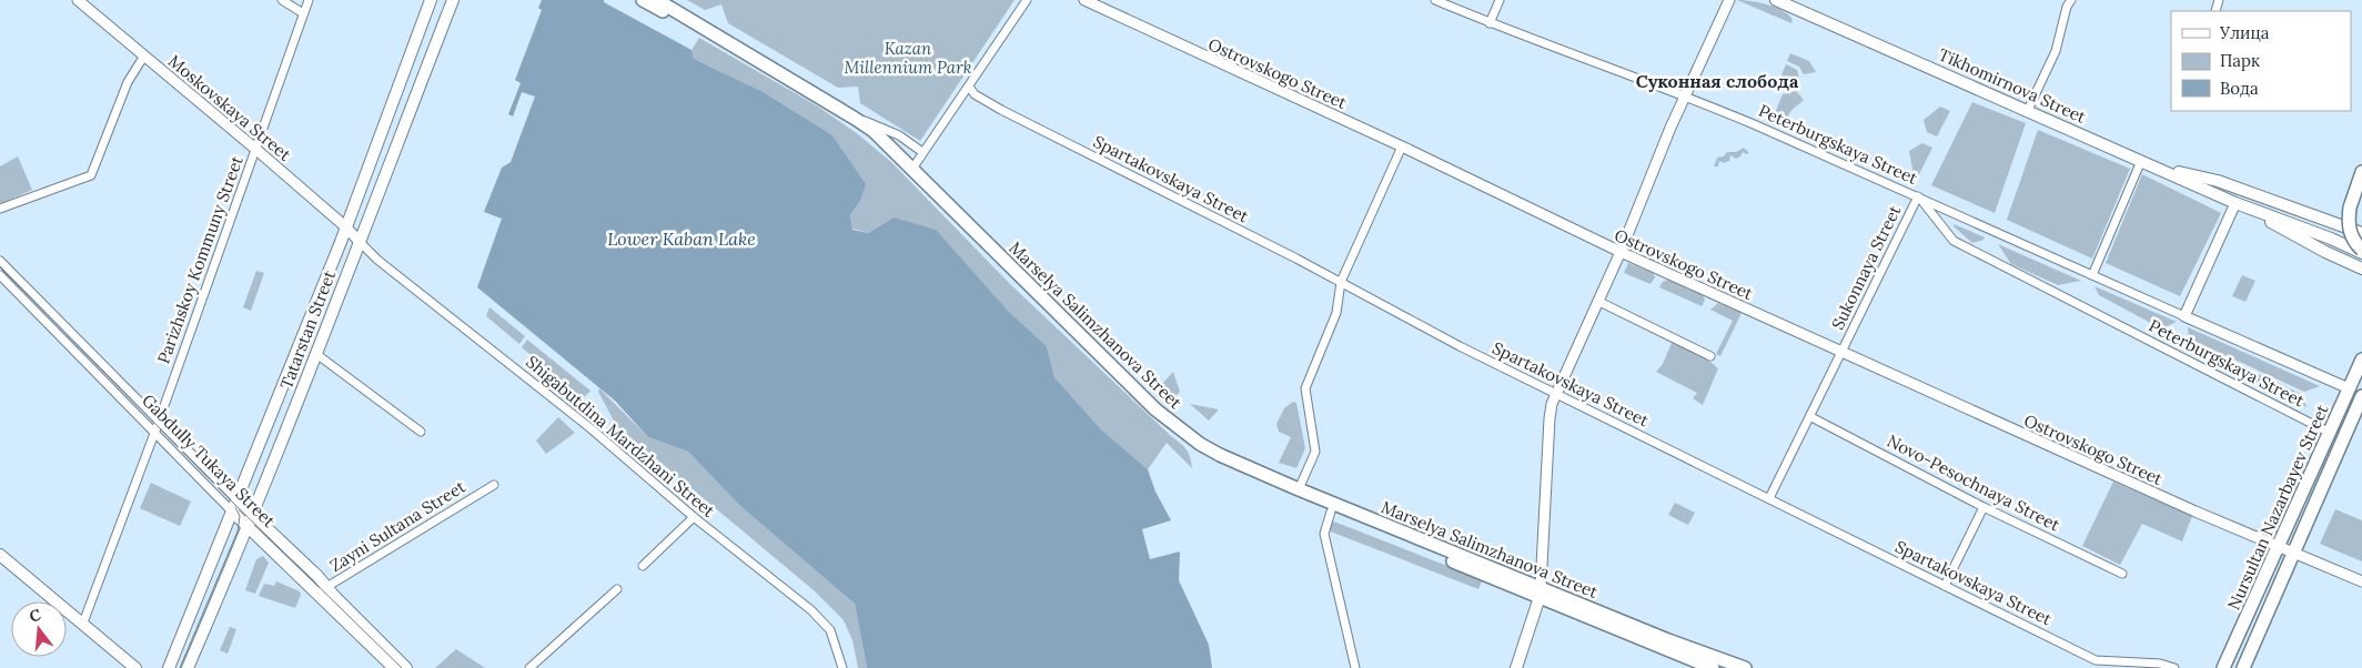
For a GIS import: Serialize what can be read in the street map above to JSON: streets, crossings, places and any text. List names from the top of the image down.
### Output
{
  "streets": {
    "main road": [
      "Tikhomirnova Street",
      "Marselya Salimzhanova Street",
      "Tatarstan Street",
      "Gabdully Tukaya Street",
      "Nursultan Nazarbayev Street"
    ],
    "street": [
      "Ostrovskogo Street",
      "Moskovskaya Street",
      "Peterburgskaya Street",
      "Spartakovskaya Street",
      "Parizhskoy Kommuny Street",
      "Sukonnaya Street",
      "Shigabutdina Mardzhani Street",
      "Novo-Pesochnaya Street",
      "Zayni Sultana Street"
    ]
  },
  "crossings": [
    ["Ostrovskogo Street", "Sukonnaya Street"],
    ["Ostrovskogo Street", "Nursultan Nazarbayev Street"],
    ["Moskovskaya Street", "Parizhskoy Kommuny Street"],
    ["Moskovskaya Street", "Tatarstan Street"],
    ["Moskovskaya Street", "Shigabutdina Mardzhani Street"],
    ["Peterburgskaya Street", "Sukonnaya Street"],
    ["Peterburgskaya Street", "Nursultan Nazarbayev Street"],
    ["Parizhskoy Kommuny Street", "Gabdully Tukaya Street"],
    ["Sukonnaya Street", "Novo-Pesochnaya Street"],
    ["Tatarstan Street", "Shigabutdina Mardzhani Street"],
    ["Tatarstan Street", "Gabdully Tukaya Street"],
    ["Gabdully Tukaya Street", "Zayni Sultana Street"]
  ],
  "districts": ["Суконная слобода"],
  "water": ["Lower Kaban Lake"],
  "parks": ["Kazan Millennium Park"],
  "legend": ["Улица", "Парк", "Вода"],
  "north": "top"
}
